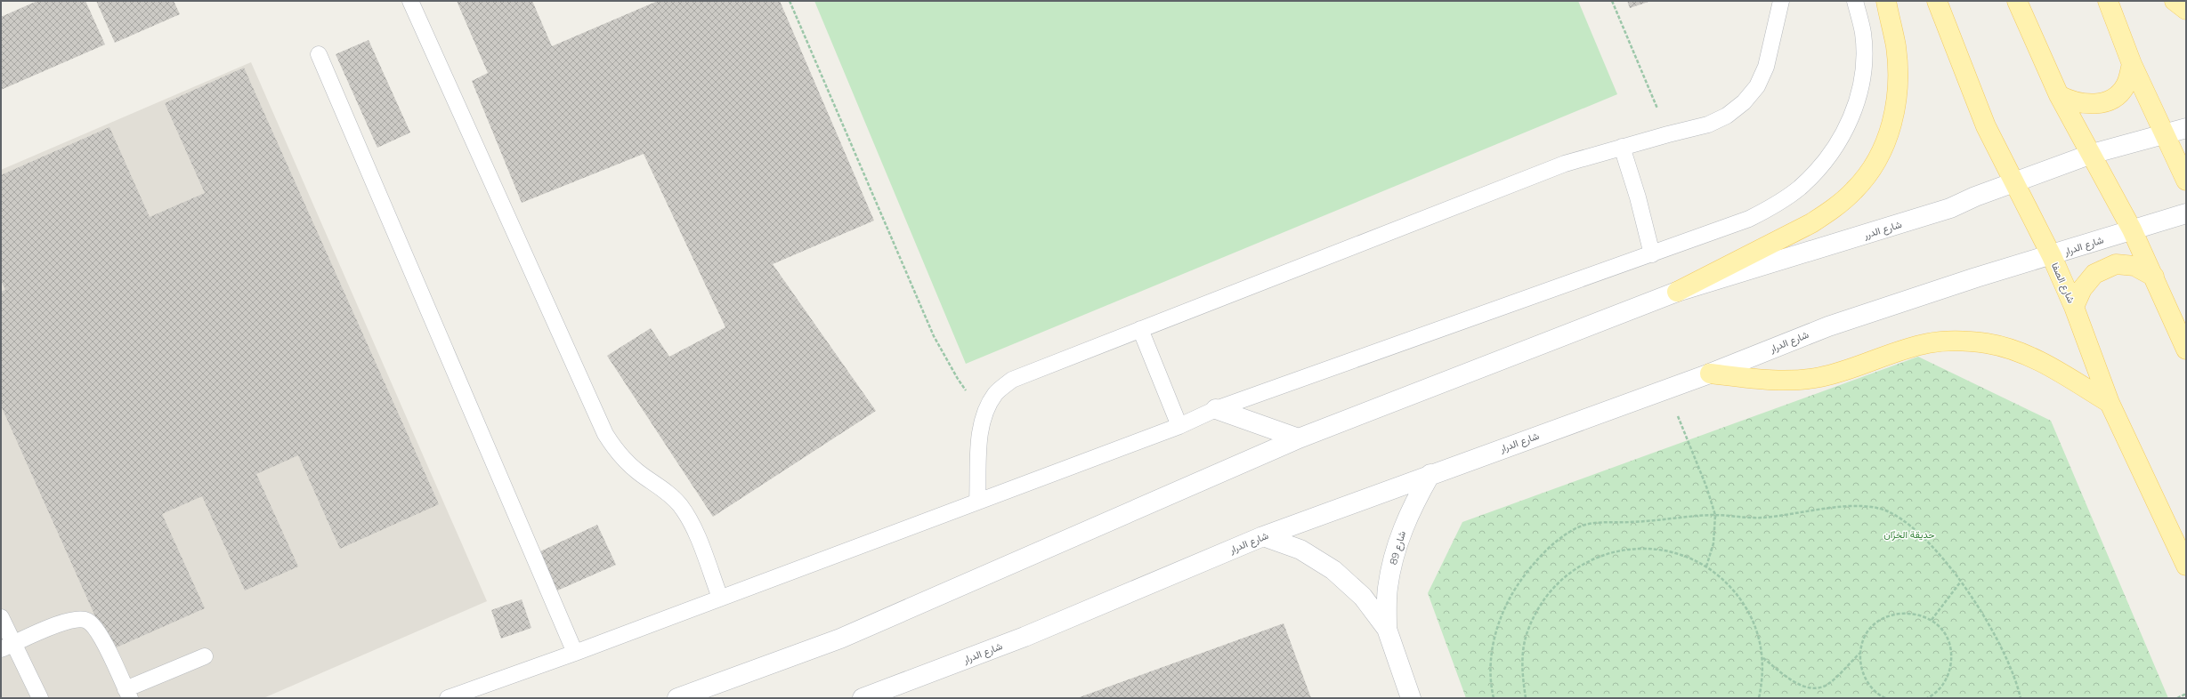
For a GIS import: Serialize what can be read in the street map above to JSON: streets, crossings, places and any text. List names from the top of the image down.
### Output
{
  "streets": {
    "main road": ["شارع الصفا"],
    "street": ["شارع الدرر", "شارع الدرار", "شارع 89"]
  },
  "crossings": [
    ["شارع الدرر", "شارع الصفا"],
    ["شارع الدرار", "شارع الصفا"],
    ["شارع الدرار", "شارع 89"]
  ],
  "parks": ["حديقة الخزّان"]
}
